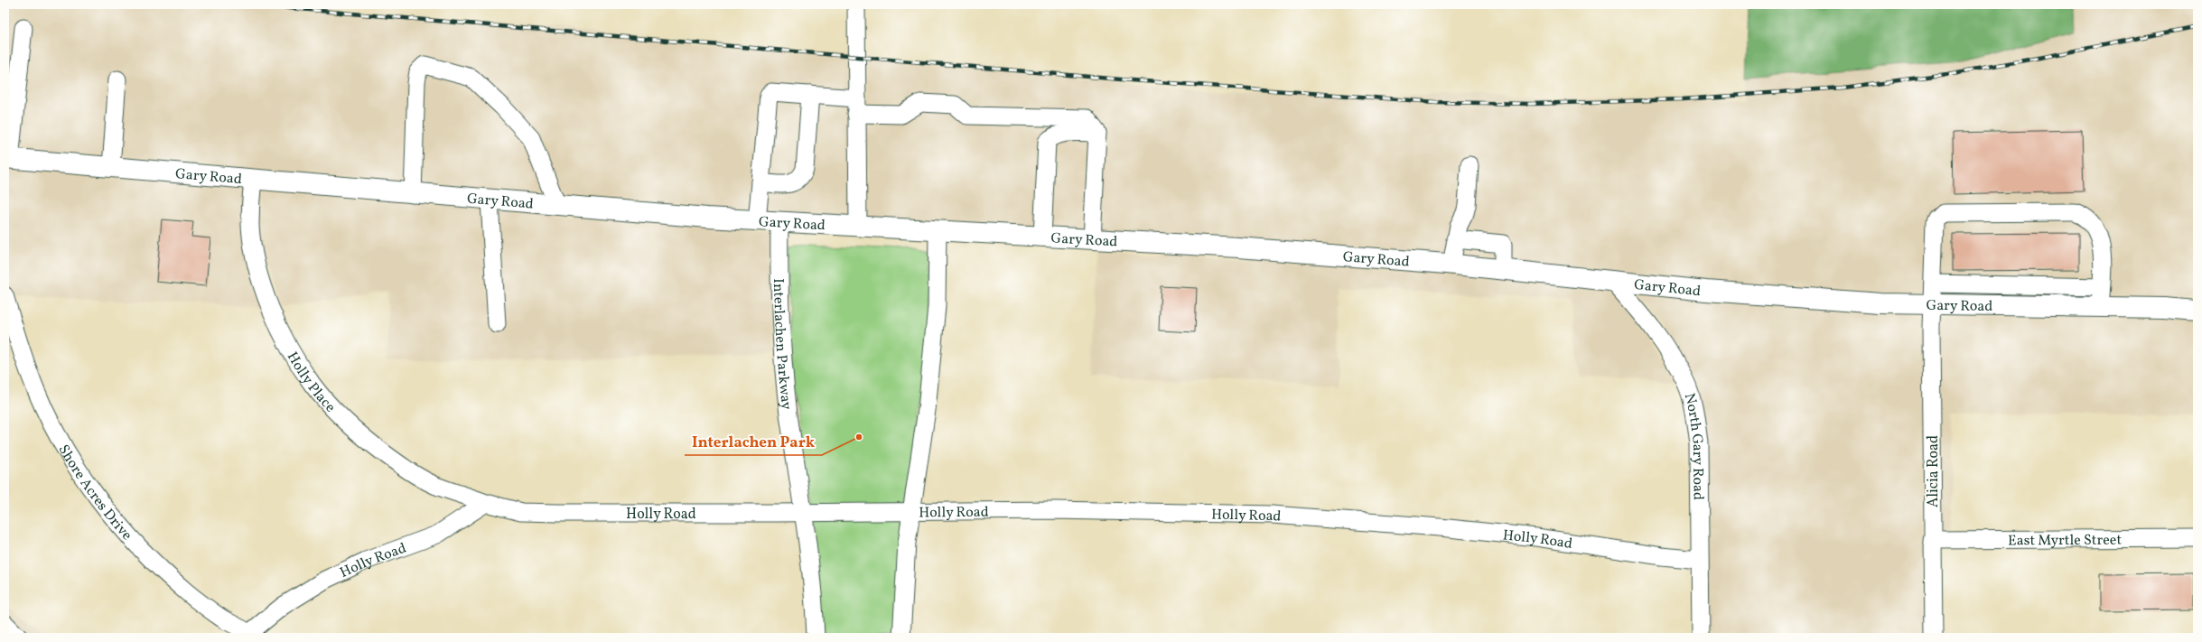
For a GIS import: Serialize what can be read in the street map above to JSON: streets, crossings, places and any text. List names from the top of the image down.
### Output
{
  "streets": {
    "main road": ["Gary Road"],
    "street": [
      "Interlachen Parkway",
      "Holly Place",
      "North Gary Road",
      "Alicia Road",
      "Shore Acres Drive",
      "Holly Road",
      "East Myrtle Street"
    ]
  },
  "crossings": [
    ["Gary Road", "Interlachen Parkway"],
    ["Gary Road", "Holly Place"],
    ["Gary Road", "North Gary Road"],
    ["Gary Road", "Alicia Road"],
    ["Interlachen Parkway", "Holly Road"],
    ["Holly Place", "Holly Road"],
    ["North Gary Road", "Holly Road"],
    ["Alicia Road", "East Myrtle Street"],
    ["Shore Acres Drive", "Holly Road"]
  ],
  "places": ["Interlachen Park"]
}
